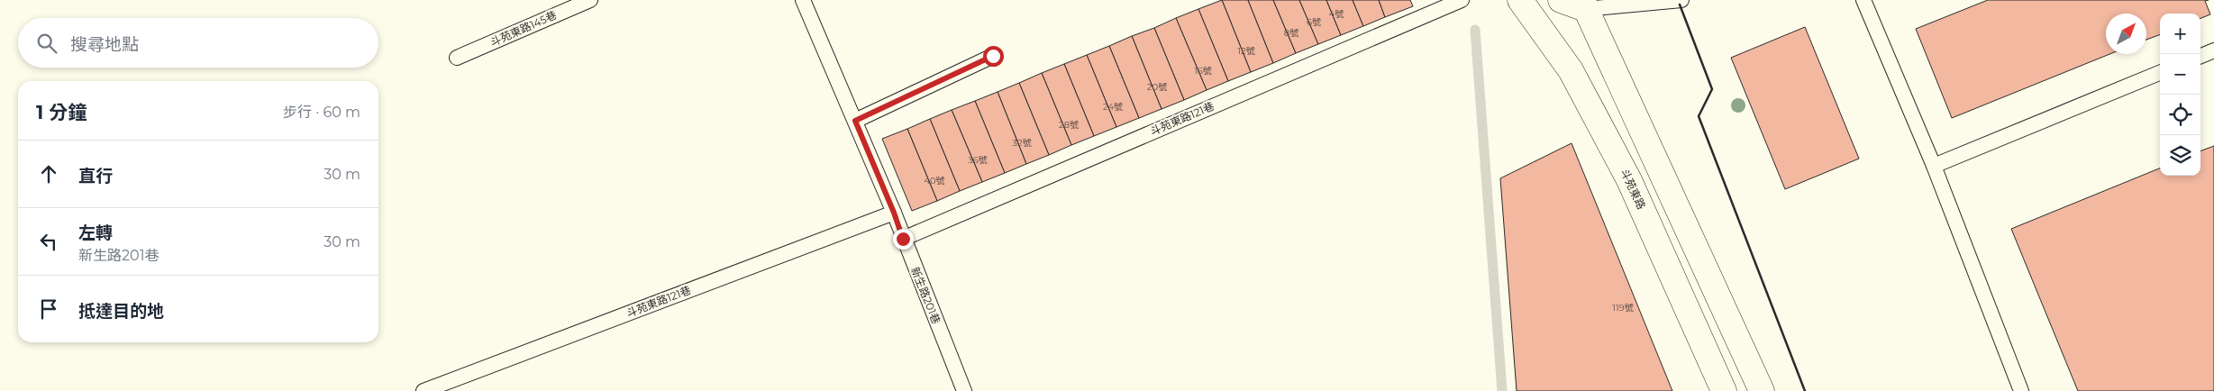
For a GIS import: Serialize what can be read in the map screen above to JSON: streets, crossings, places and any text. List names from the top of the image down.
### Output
{
  "streets": {
    "main road": ["斗苑東路"],
    "lane": ["斗苑東路145巷", "斗苑東路121巷", "新生路201巷"]
  },
  "crossings": [
    ["斗苑東路121巷", "新生路201巷"]
  ],
  "house_numbers": [
    "4號",
    "6號",
    "8號",
    "12號",
    "16號",
    "20號",
    "24號",
    "28號",
    "32號",
    "36號",
    "40號",
    "119號"
  ],
  "north": "top right",
  "page": {
    "map_buttons": ["+", "−"],
    "search": "搜尋地點",
    "heading": ["1 分鐘", "步行 · 60 m"],
    "list": [
      ["直行", "30 m"],
      ["左轉", "新生路201巷", "30 m"],
      "抵達目的地"
    ]
  }
}
